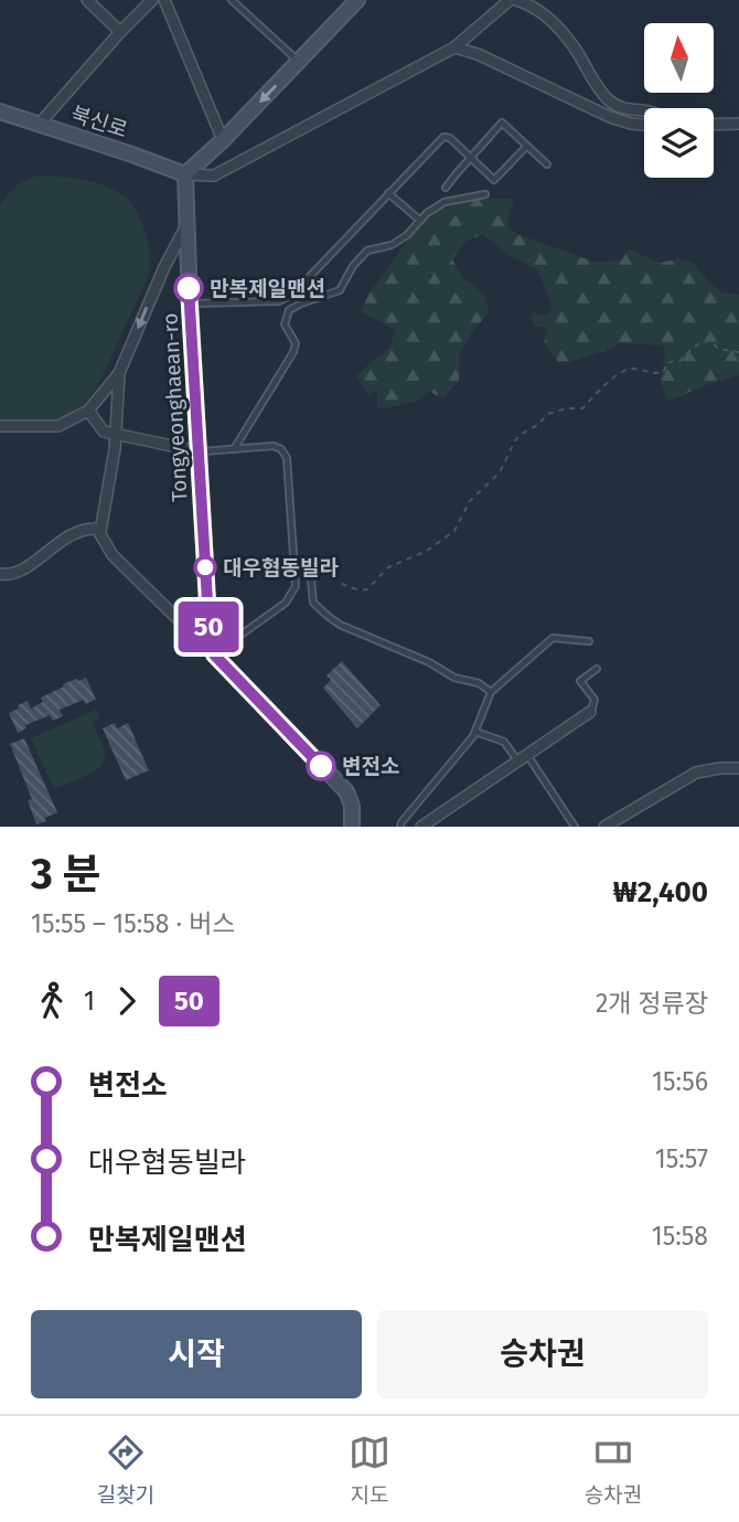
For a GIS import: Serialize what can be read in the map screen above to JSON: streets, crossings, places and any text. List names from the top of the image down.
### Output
{
  "streets": {
    "street": ["북신로", "Tongyeonghaean-ro"]
  },
  "crossings": [
    ["북신로", "Tongyeonghaean-ro"]
  ],
  "places": ["만복제일맨션", "대우협동빌라", "변전소"],
  "lines": ["bus line 50"],
  "north": "top",
  "page": {
    "on_map": "50",
    "heading": ["3 분", "15:55 – 15:58 · 버스", "₩2,400"],
    "legs": ["1", "50", "2개 정류장"],
    "list": [
      {
        "name": "변전소",
        "value": "15:56"
      },
      {
        "name": "대우협동빌라",
        "value": "15:57"
      },
      {
        "name": "만복제일맨션",
        "value": "15:58"
      }
    ],
    "buttons": ["시작", "승차권"],
    "tabs": ["길찾기", "지도", "승차권"]
  }
}
